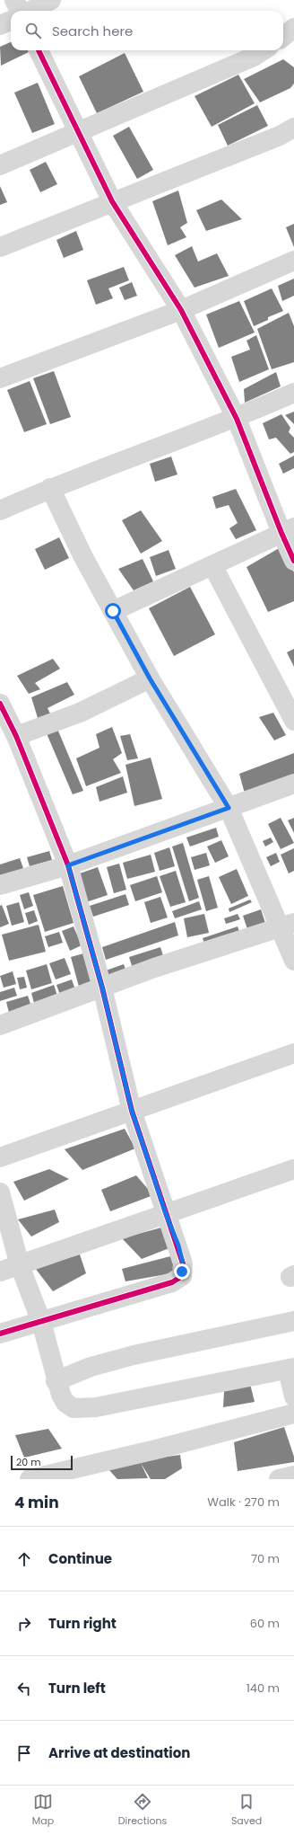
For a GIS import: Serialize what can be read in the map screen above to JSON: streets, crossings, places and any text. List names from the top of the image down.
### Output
{
  "scale_bar": "20 m",
  "page": {
    "search": "Search here",
    "scale": "20 m",
    "heading": ["4 min", "Walk · 270 m"],
    "list": [
      ["Continue", "70 m"],
      ["Turn right", "60 m"],
      ["Turn left", "140 m"],
      "Arrive at destination"
    ],
    "nav": ["Map", "Directions", "Saved"]
  }
}
